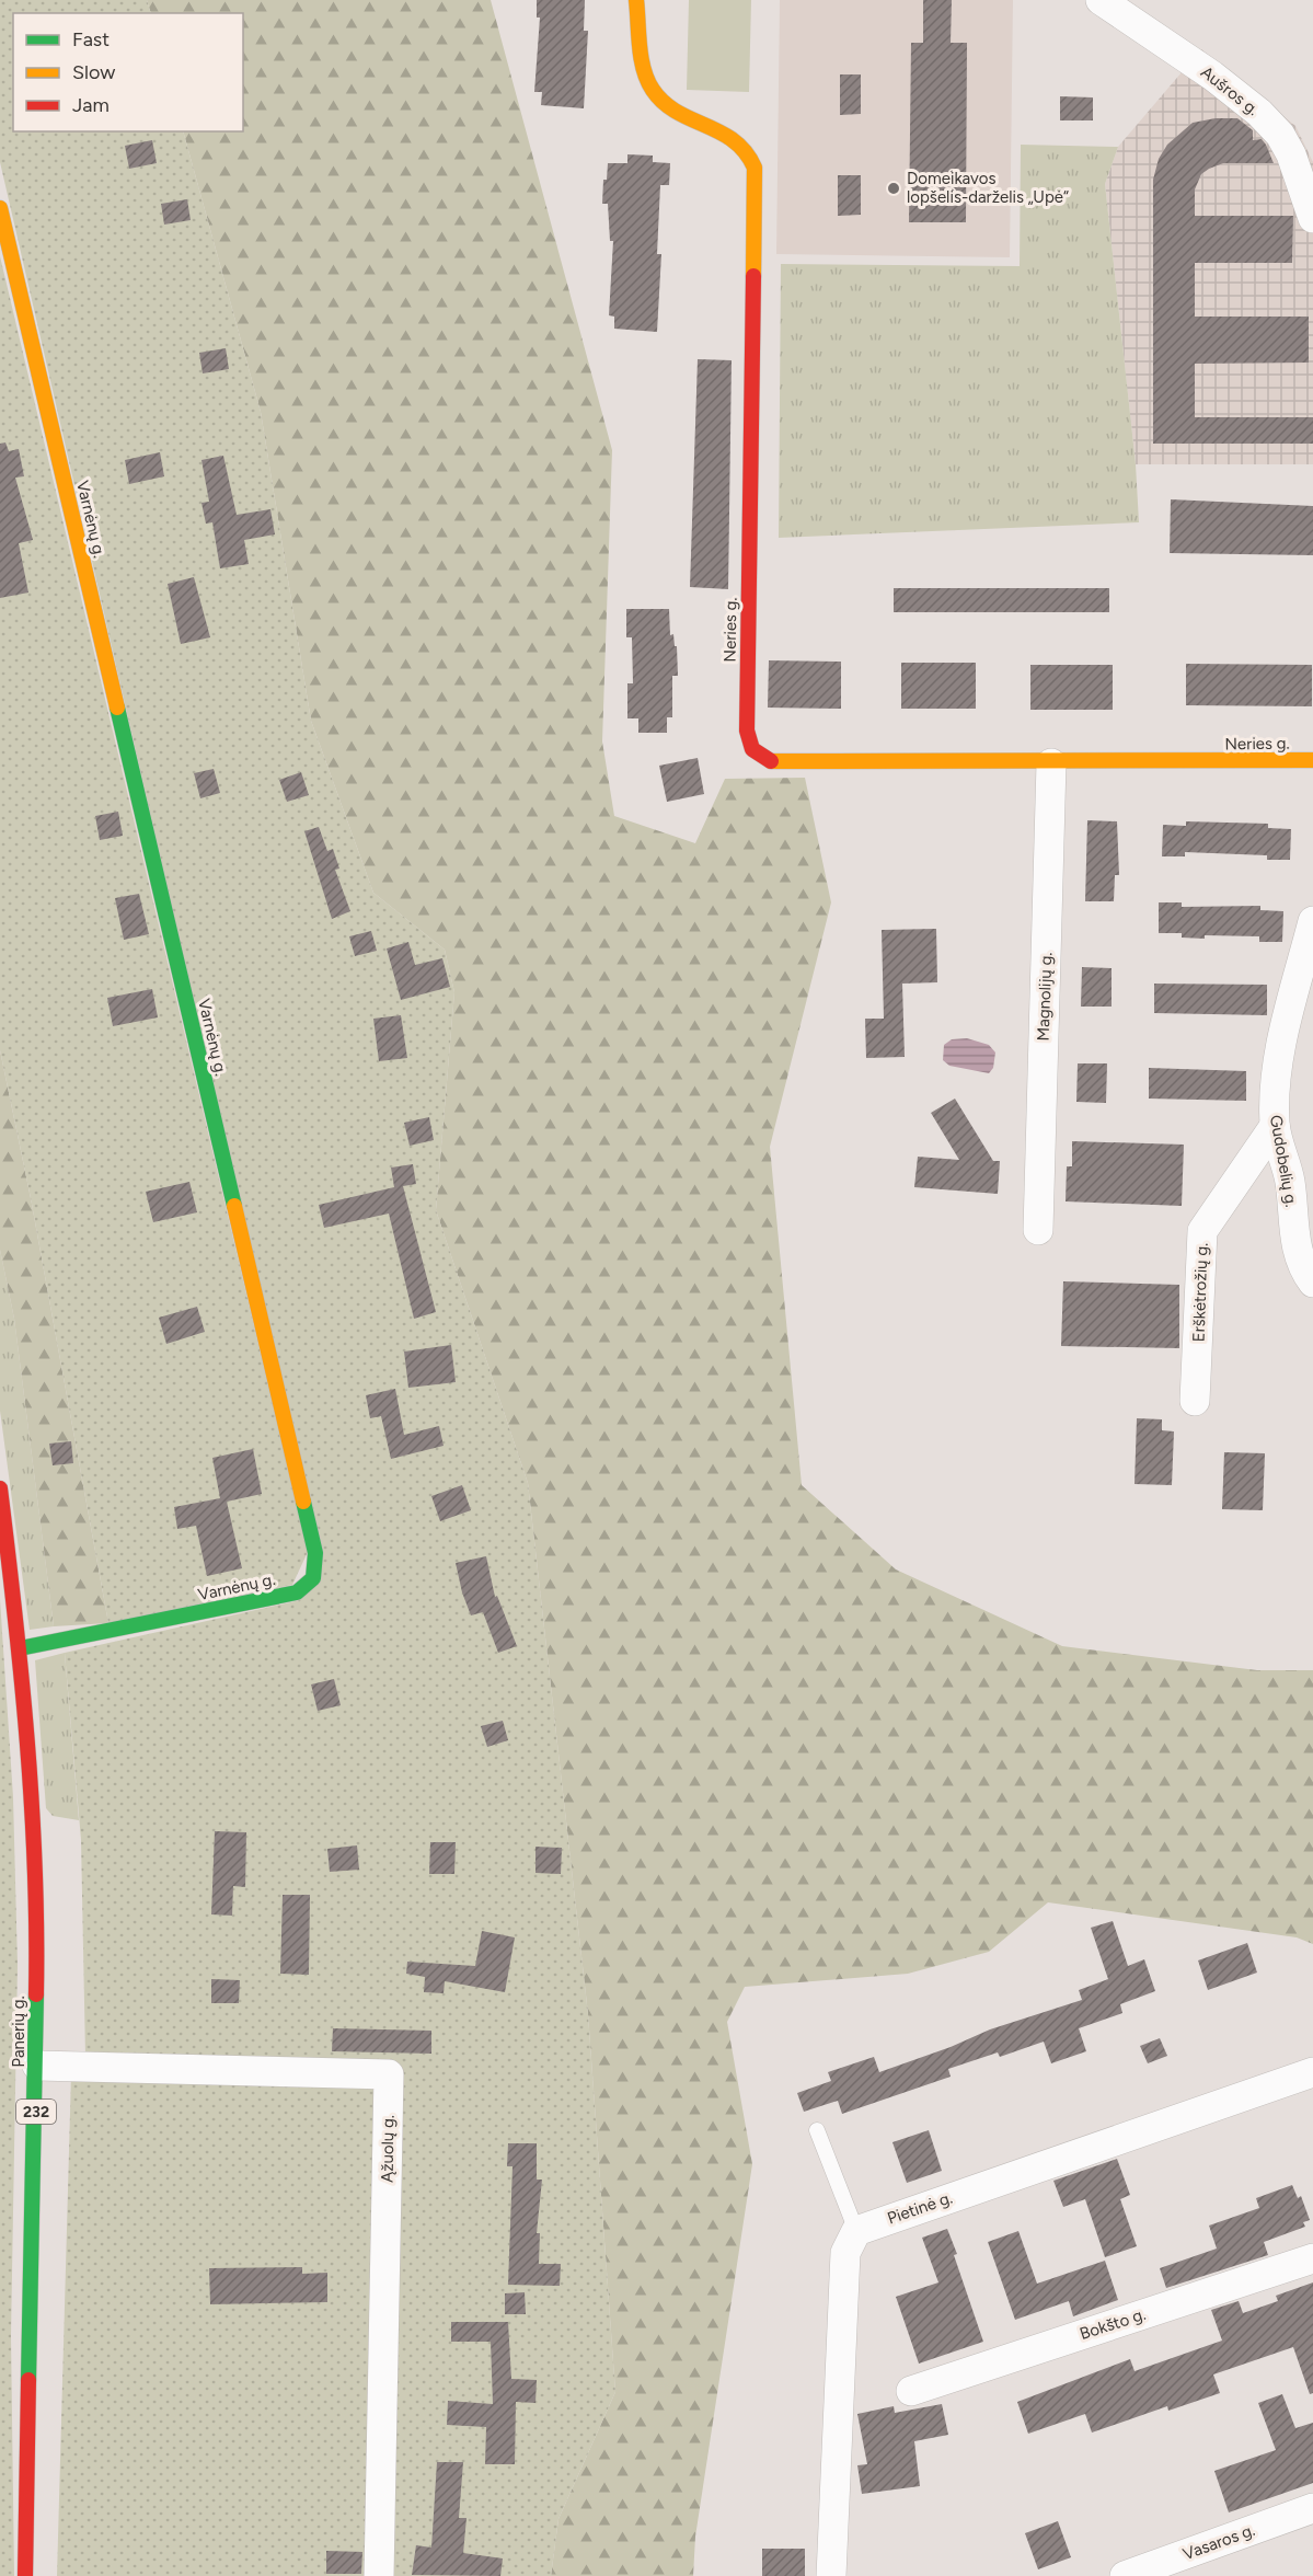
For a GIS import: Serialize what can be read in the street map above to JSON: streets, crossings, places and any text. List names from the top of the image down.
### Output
{
  "streets": {
    "street": [
      "Aušros g.",
      "Varnėnų g.",
      "Neries g.",
      "Magnolijų g.",
      "Gudobelių g.",
      "Erškėtrožių g.",
      "Panerių g.",
      "232",
      "Ąžuolų g.",
      "Pietinė g.",
      "Bokšto g.",
      "Vasaros g."
    ]
  },
  "crossings": [
    ["Varnėnų g.", "Panerių g."],
    ["Neries g.", "Magnolijų g."],
    ["Gudobelių g.", "Erškėtrožių g."],
    ["Panerių g.", "Ąžuolų g."]
  ],
  "places": ["Domeikavos lopšelis-darželis „Upė“"],
  "legend": ["Fast", "Slow", "Jam"]
}
